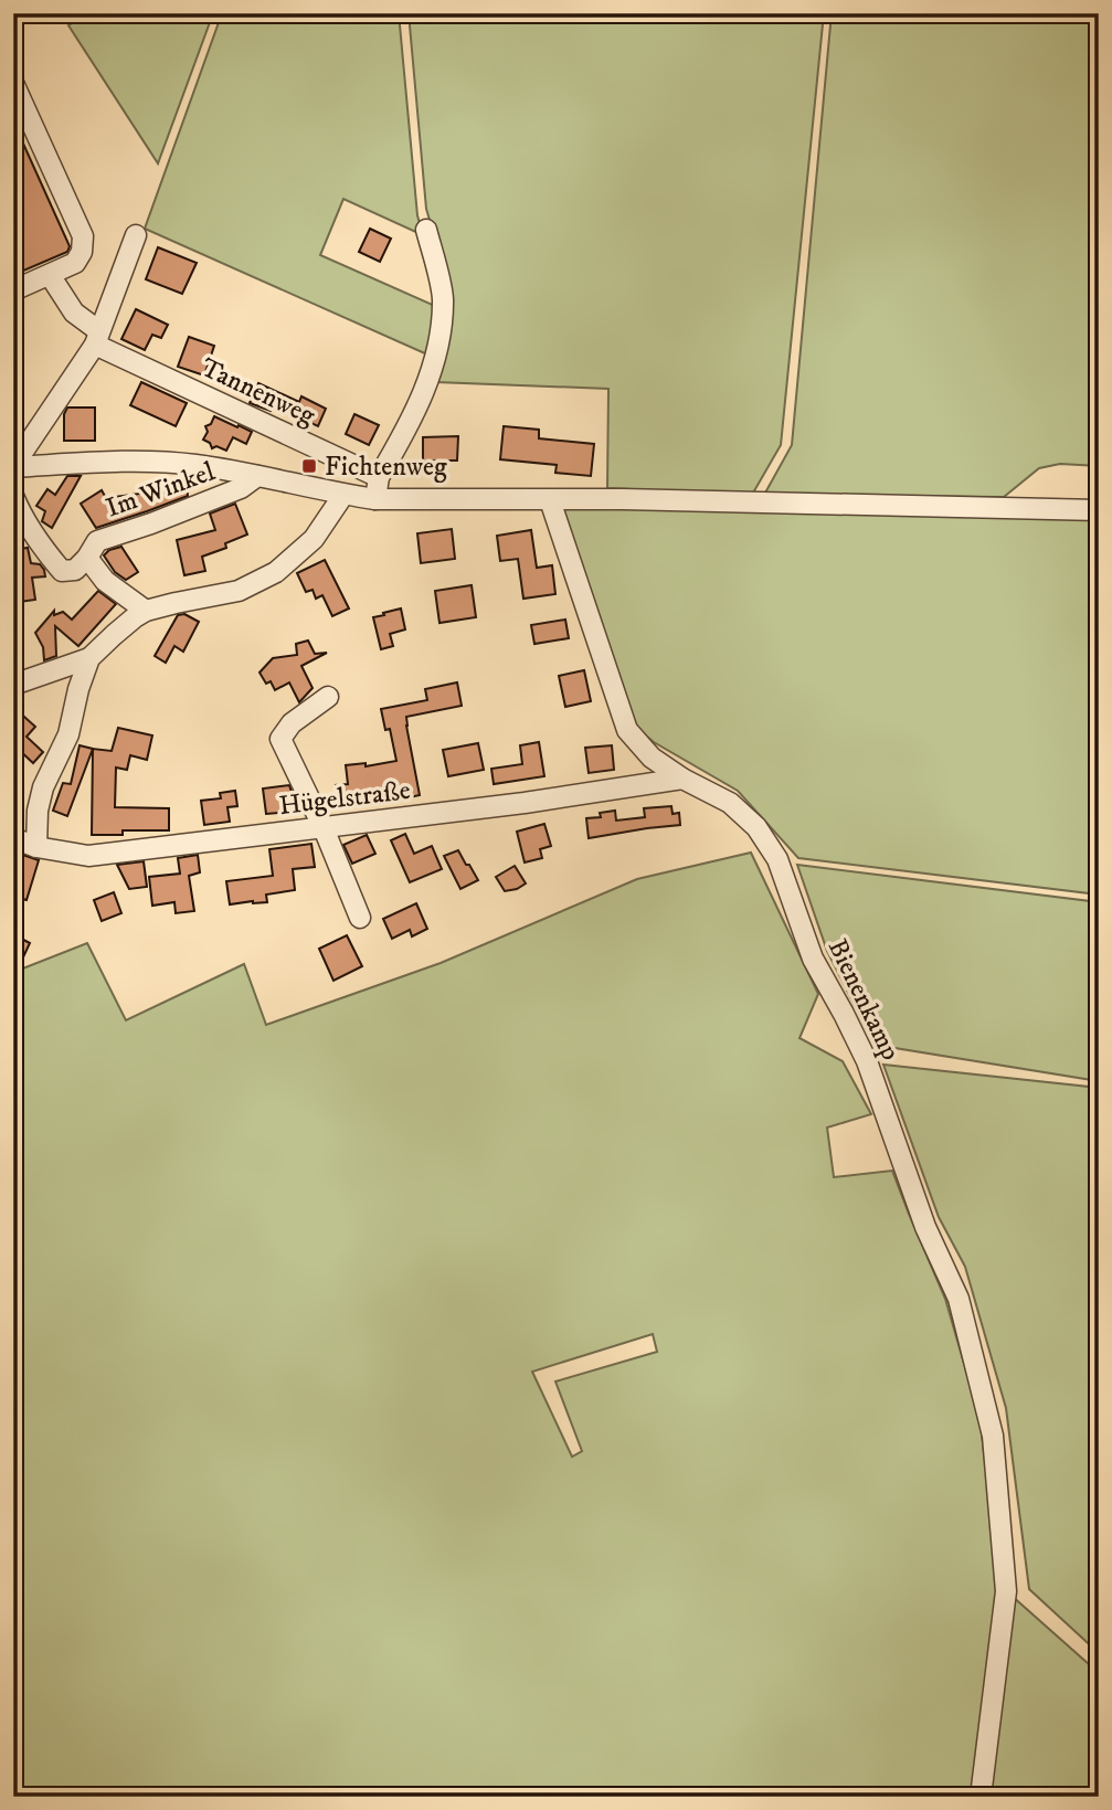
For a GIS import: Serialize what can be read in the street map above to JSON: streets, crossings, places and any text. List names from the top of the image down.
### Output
{
  "streets": {
    "street": [
      "Tannenweg",
      "Im Winkel",
      "Hügelstraße",
      "Bienenkamp"
    ]
  },
  "crossings": [
    ["Hügelstraße", "Bienenkamp"]
  ],
  "places": {
    "transit": ["Fichtenweg"]
  }
}
